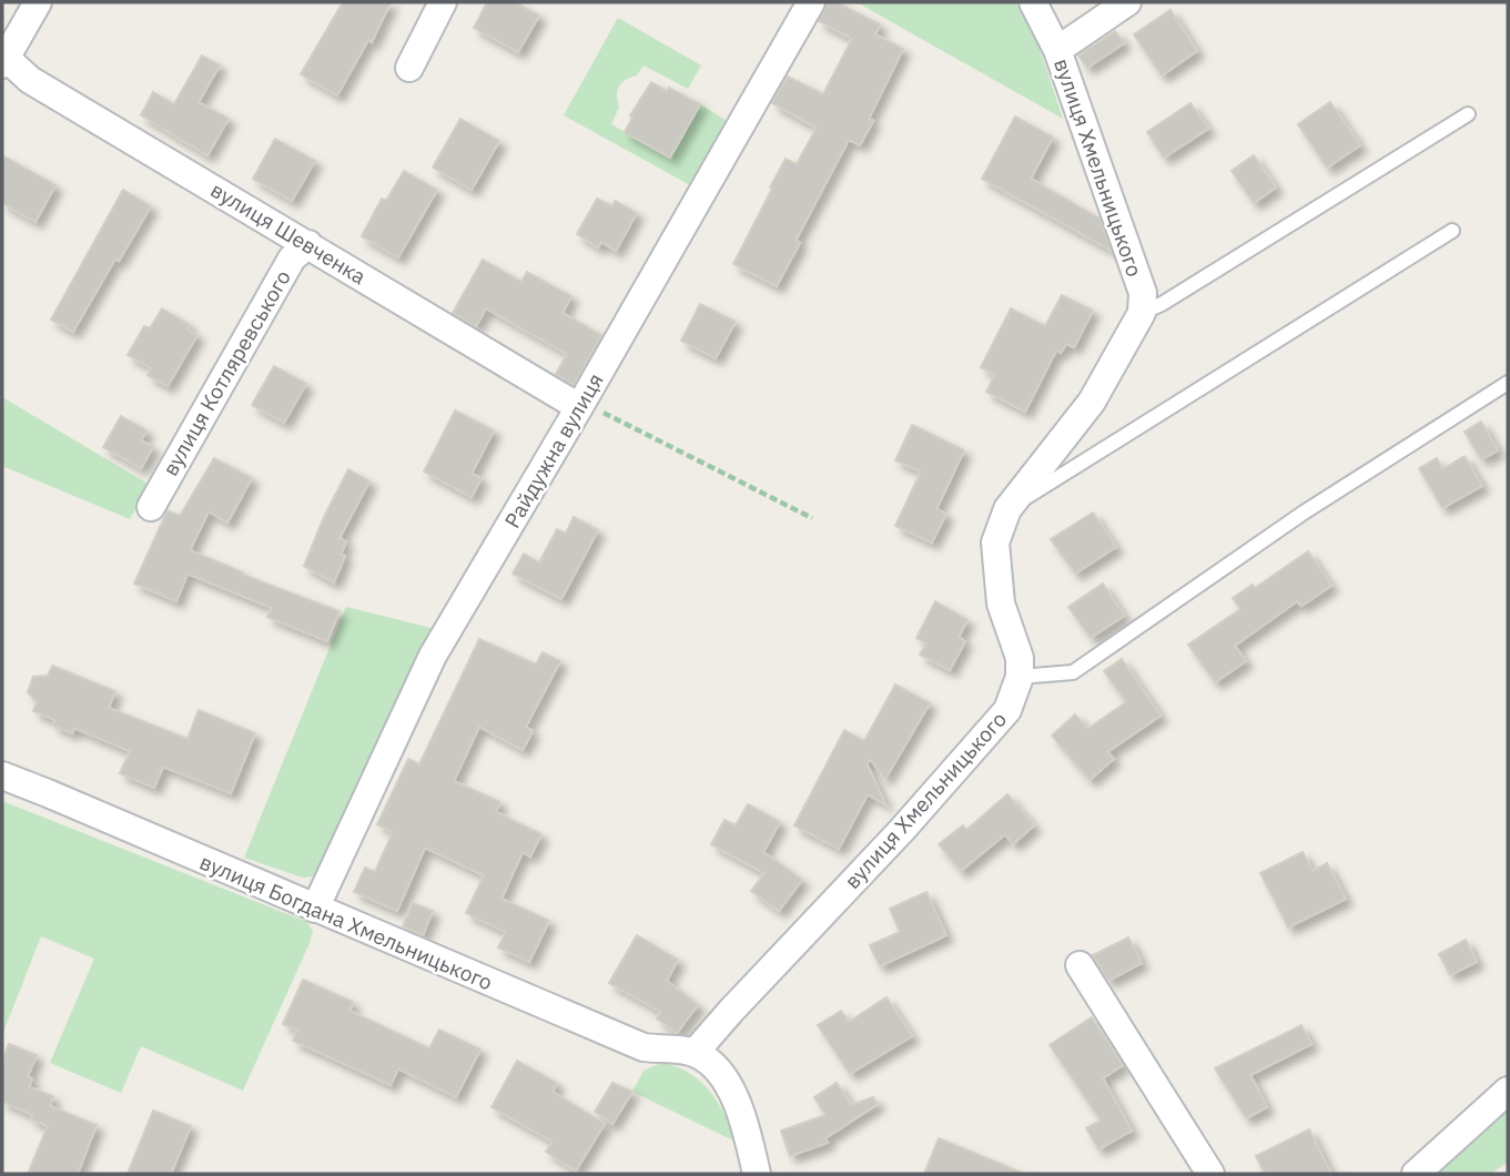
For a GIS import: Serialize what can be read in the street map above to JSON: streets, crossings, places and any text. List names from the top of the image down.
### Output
{
  "streets": {
    "street": [
      "вулиця Хмельницького",
      "вулиця Шевченка",
      "вулиця Котляревського",
      "Райдужна вулиця",
      "вулиця Богдана Хмельницького"
    ]
  },
  "crossings": [
    ["вулиця Хмельницького", "вулиця Богдана Хмельницького"],
    ["вулиця Шевченка", "вулиця Котляревського"],
    ["вулиця Шевченка", "Райдужна вулиця"],
    ["Райдужна вулиця", "вулиця Богдана Хмельницького"]
  ]
}
